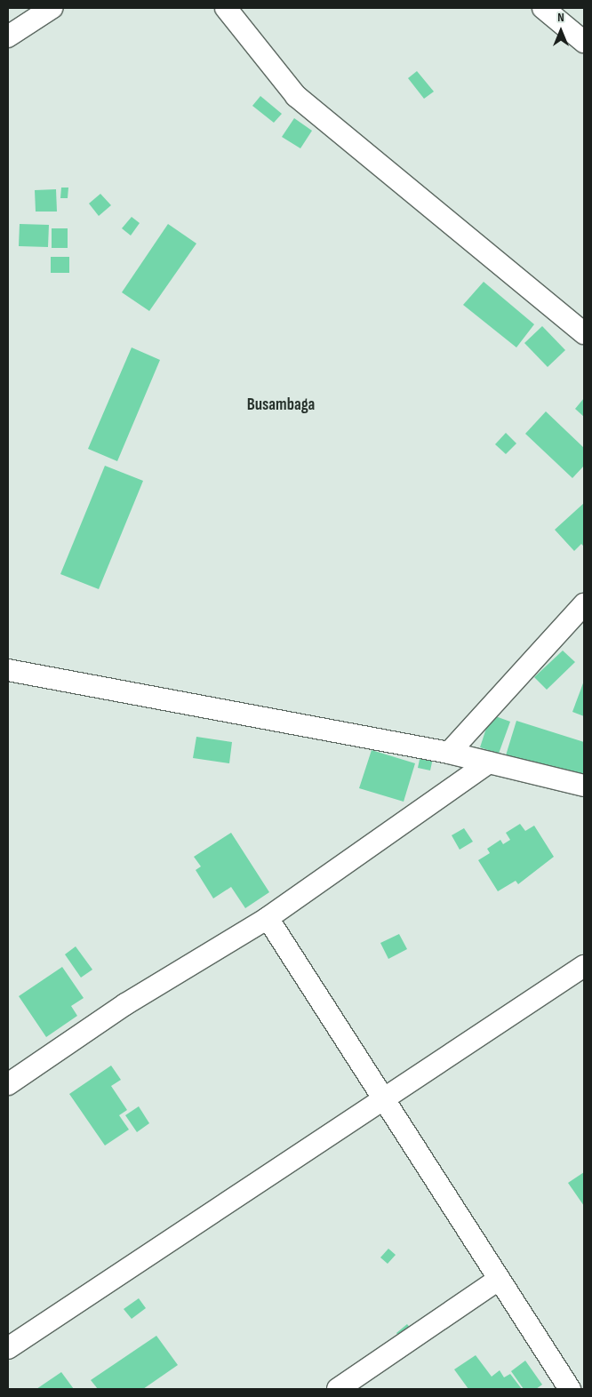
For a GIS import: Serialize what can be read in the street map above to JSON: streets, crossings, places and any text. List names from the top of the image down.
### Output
{
  "districts": ["Busambaga"],
  "north": "top"
}
